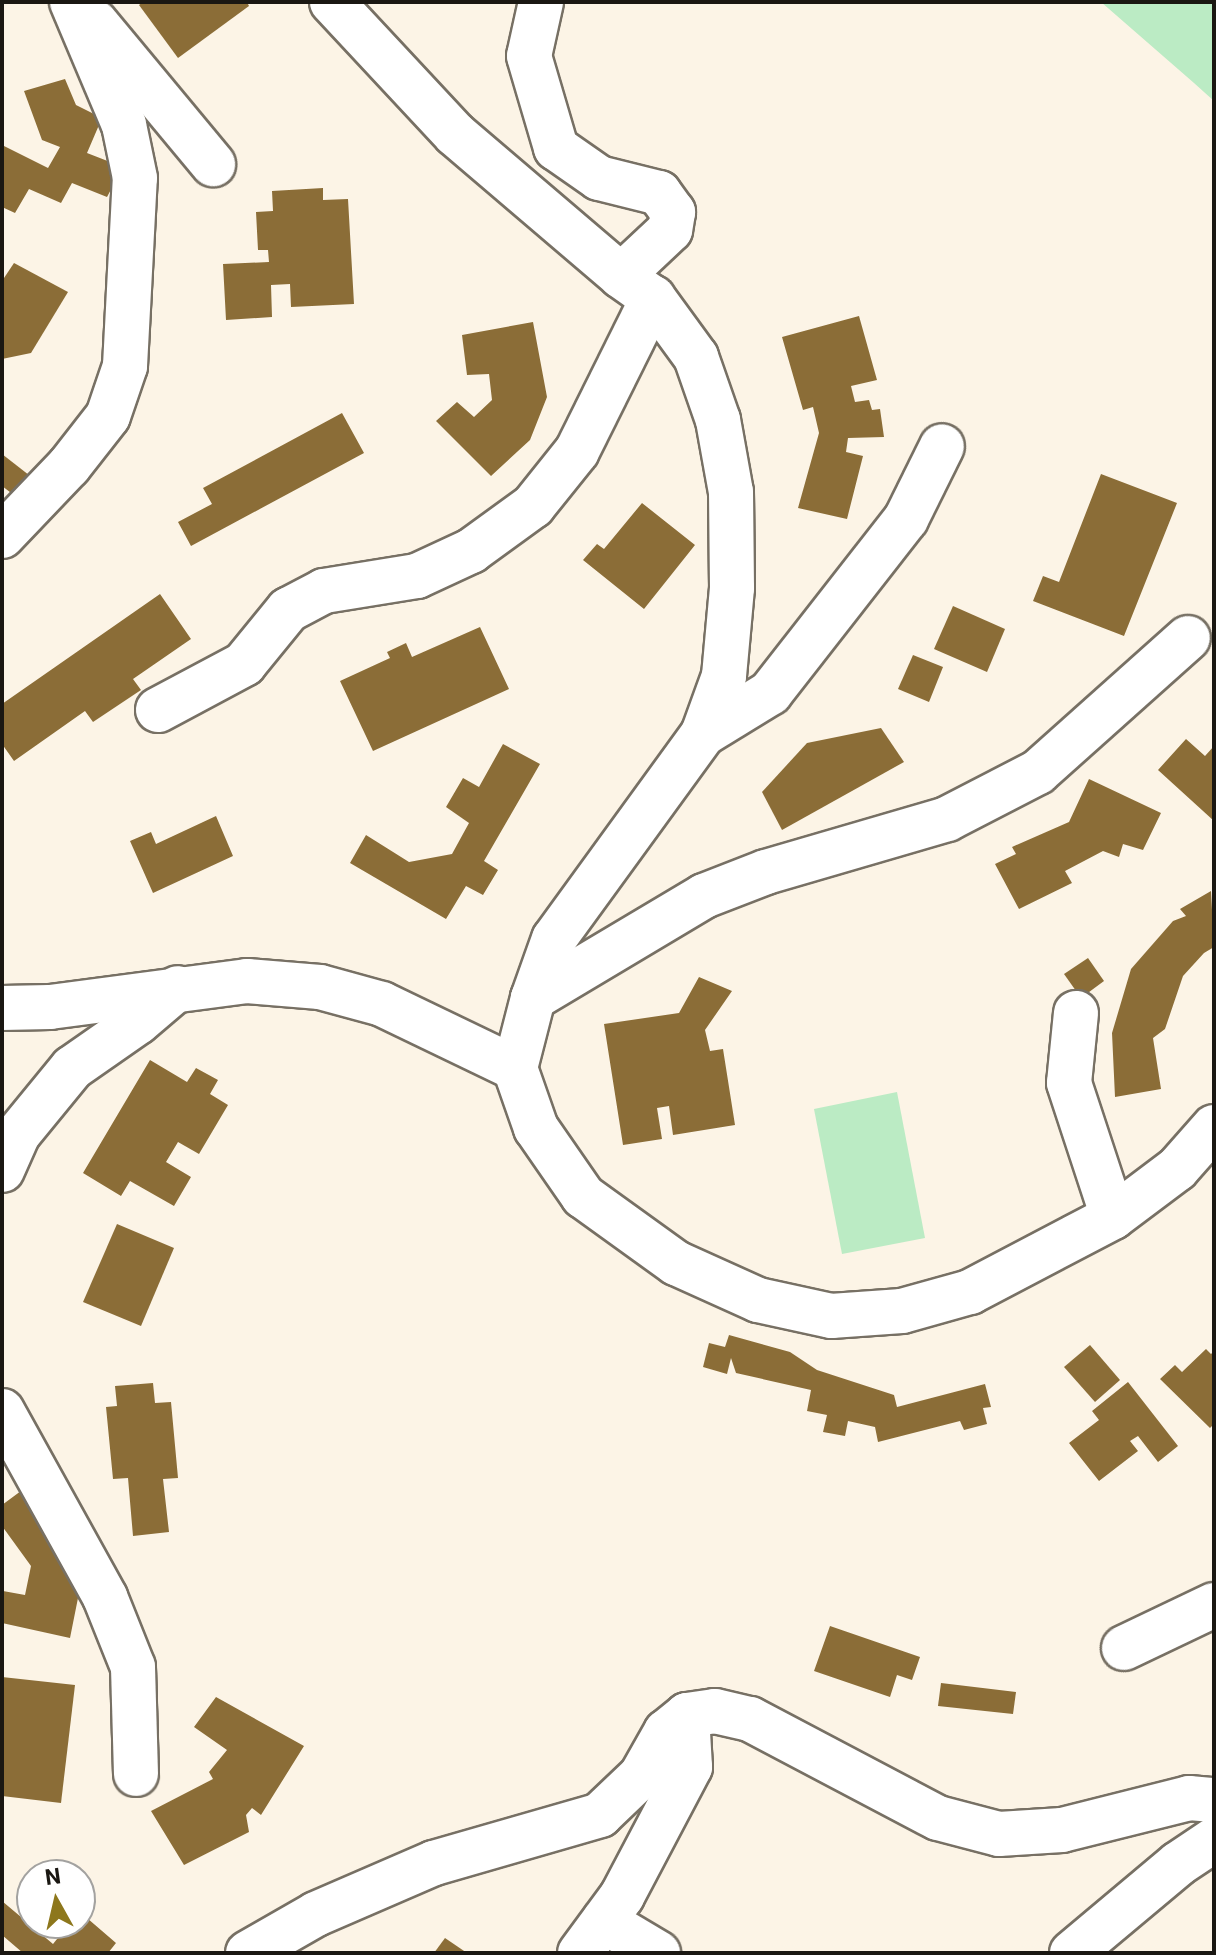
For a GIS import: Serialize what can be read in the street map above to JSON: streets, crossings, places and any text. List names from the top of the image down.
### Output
{
  "north": "top"
}
